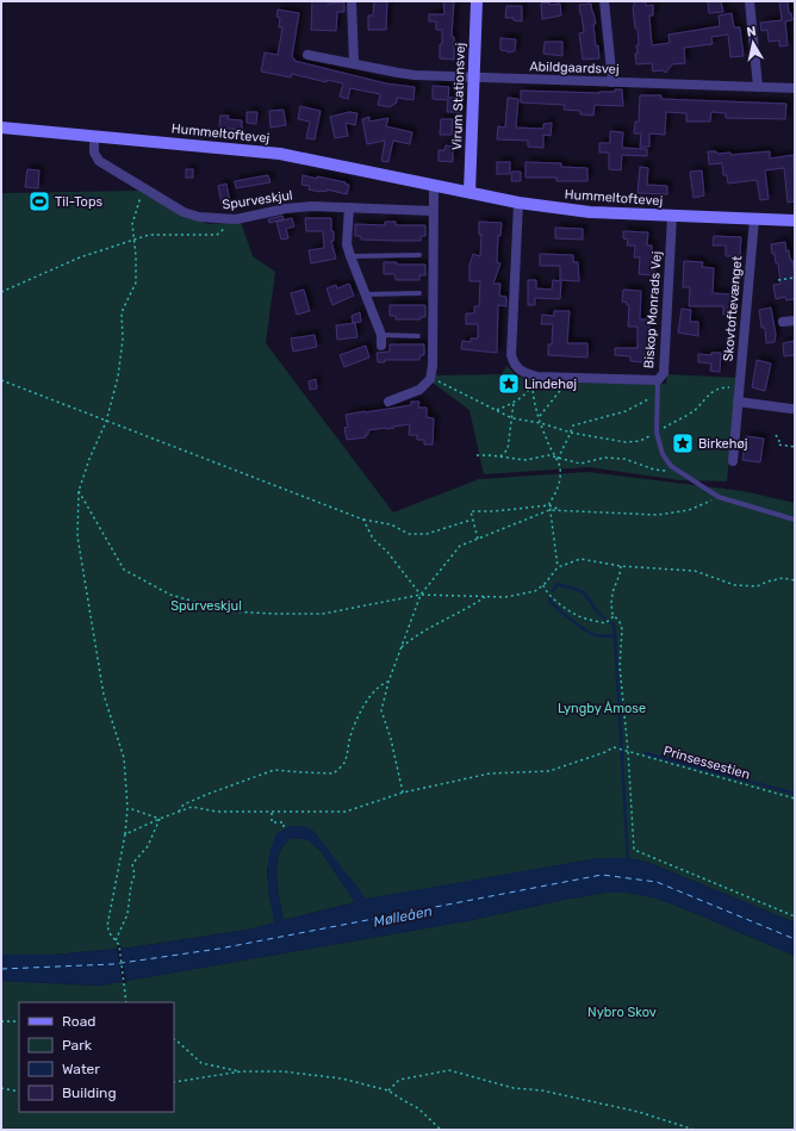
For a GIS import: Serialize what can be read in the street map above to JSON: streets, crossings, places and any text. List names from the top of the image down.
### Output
{
  "streets": {
    "street": [
      "Abildgaardsvej",
      "Virum Stationsvej",
      "Hummeltoftevej",
      "Spurveskjul",
      "Skovtoftevænget",
      "Biskop Monrads Vej"
    ],
    "path": ["Prinsessestien"]
  },
  "crossings": [
    ["Abildgaardsvej", "Virum Stationsvej"],
    ["Virum Stationsvej", "Hummeltoftevej"],
    ["Hummeltoftevej", "Spurveskjul"],
    ["Hummeltoftevej", "Skovtoftevænget"],
    ["Hummeltoftevej", "Biskop Monrads Vej"]
  ],
  "water": ["Mølleåen"],
  "parks": ["Spurveskjul", "Lyngby Åmose", "Nybro Skov"],
  "places": {
    "sports": ["Til-Tops"],
    "place": ["Lindehøj", "Birkehøj"]
  },
  "legend": [
    "Road",
    "Park",
    "Water",
    "Building"
  ],
  "north": "top"
}
